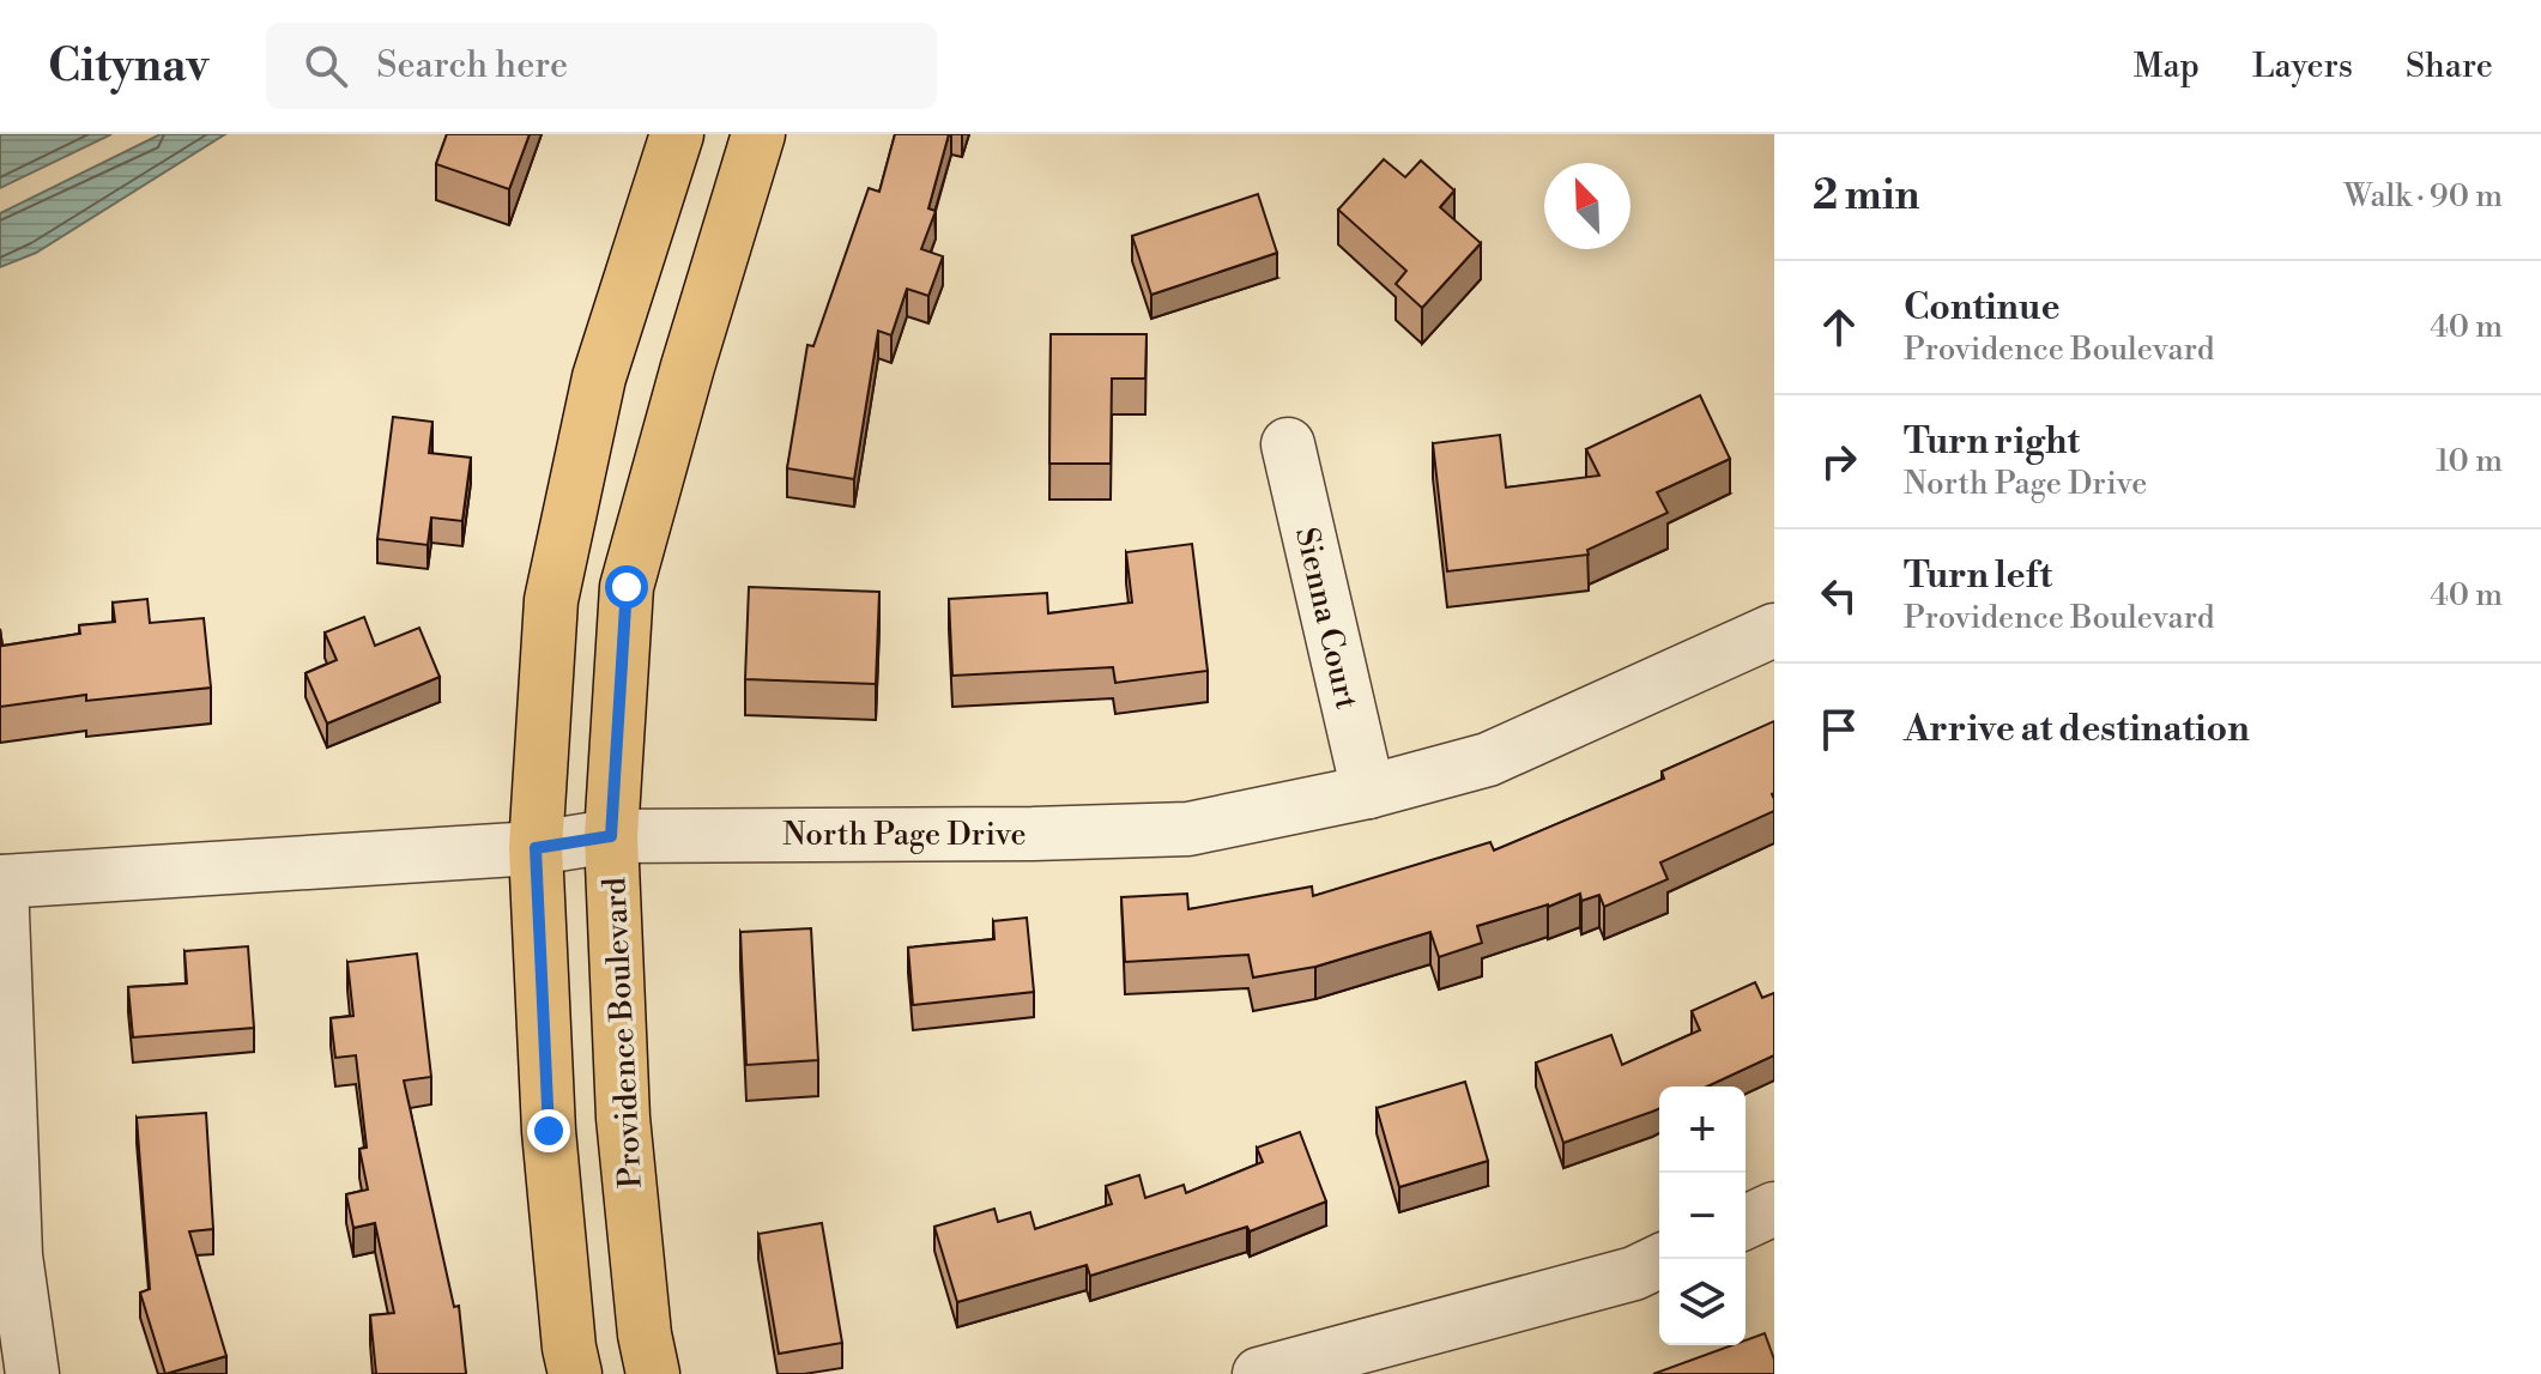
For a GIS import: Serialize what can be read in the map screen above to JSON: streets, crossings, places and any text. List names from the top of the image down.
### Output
{
  "streets": {
    "main road": ["Providence Boulevard"],
    "street": ["Sienna Court", "North Page Drive"]
  },
  "crossings": [
    ["Sienna Court", "North Page Drive"],
    ["North Page Drive", "Providence Boulevard"]
  ],
  "north": "top left",
  "page": {
    "header": "Citynav",
    "search": "Search here",
    "nav": ["Map", "Layers", "Share"],
    "heading": ["2 min", "Walk · 90 m"],
    "list": [
      ["Continue", "Providence Boulevard", "40 m"],
      ["Turn right", "North Page Drive", "10 m"],
      ["Turn left", "Providence Boulevard", "40 m"],
      "Arrive at destination"
    ],
    "map_buttons": ["+", "−"]
  }
}
